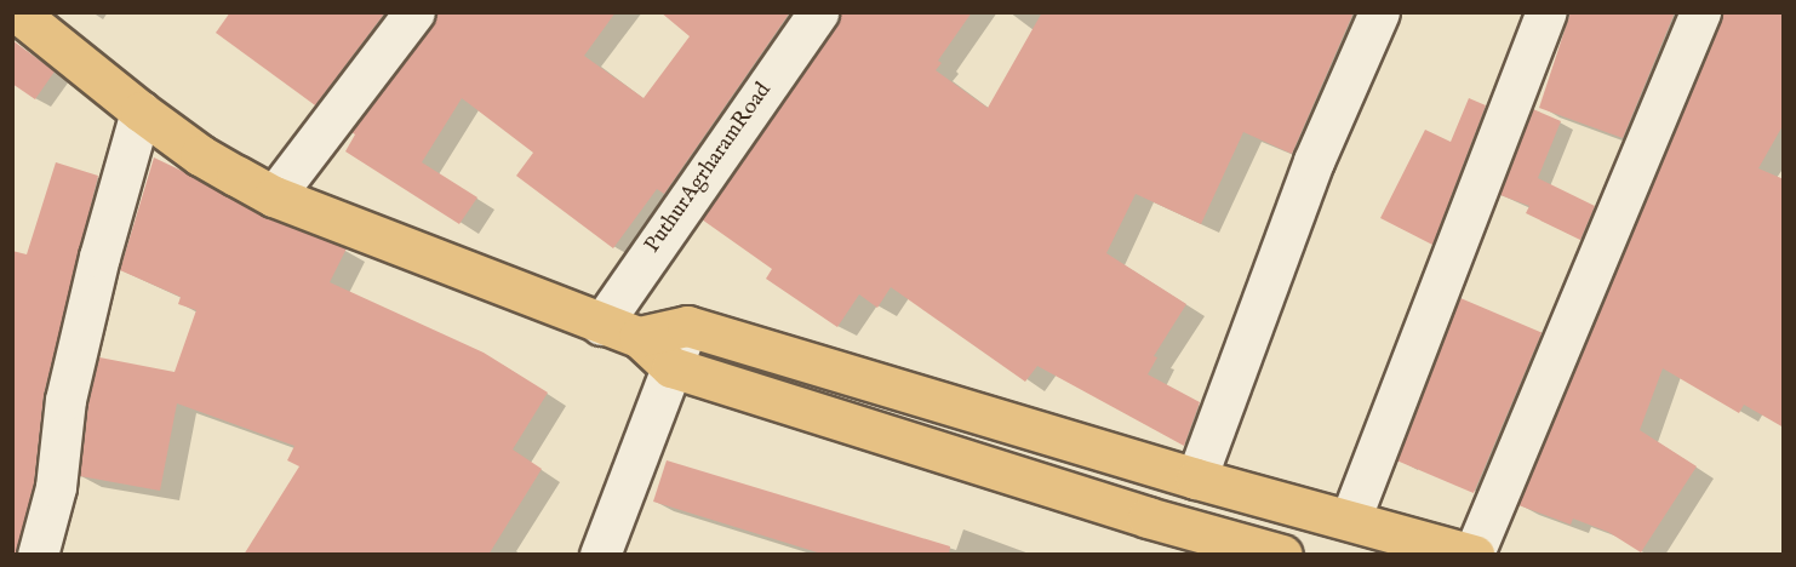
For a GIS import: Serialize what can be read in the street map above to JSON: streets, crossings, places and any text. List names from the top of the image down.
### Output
{
  "streets": {
    "street": ["PuthurAgrharamRoad"]
  }
}
